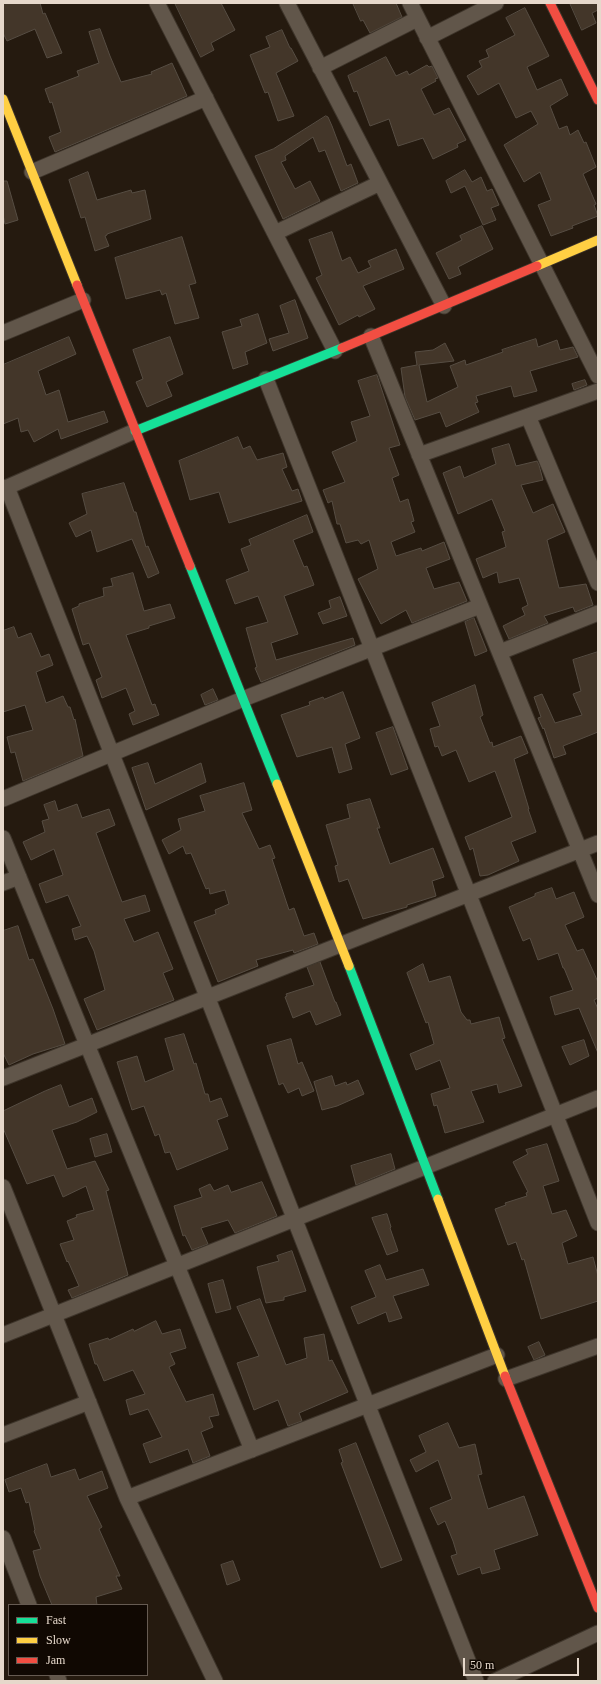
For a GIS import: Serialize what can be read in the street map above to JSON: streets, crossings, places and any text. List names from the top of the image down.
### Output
{
  "legend": ["Fast", "Slow", "Jam"],
  "scale_bar": "50 m"
}
